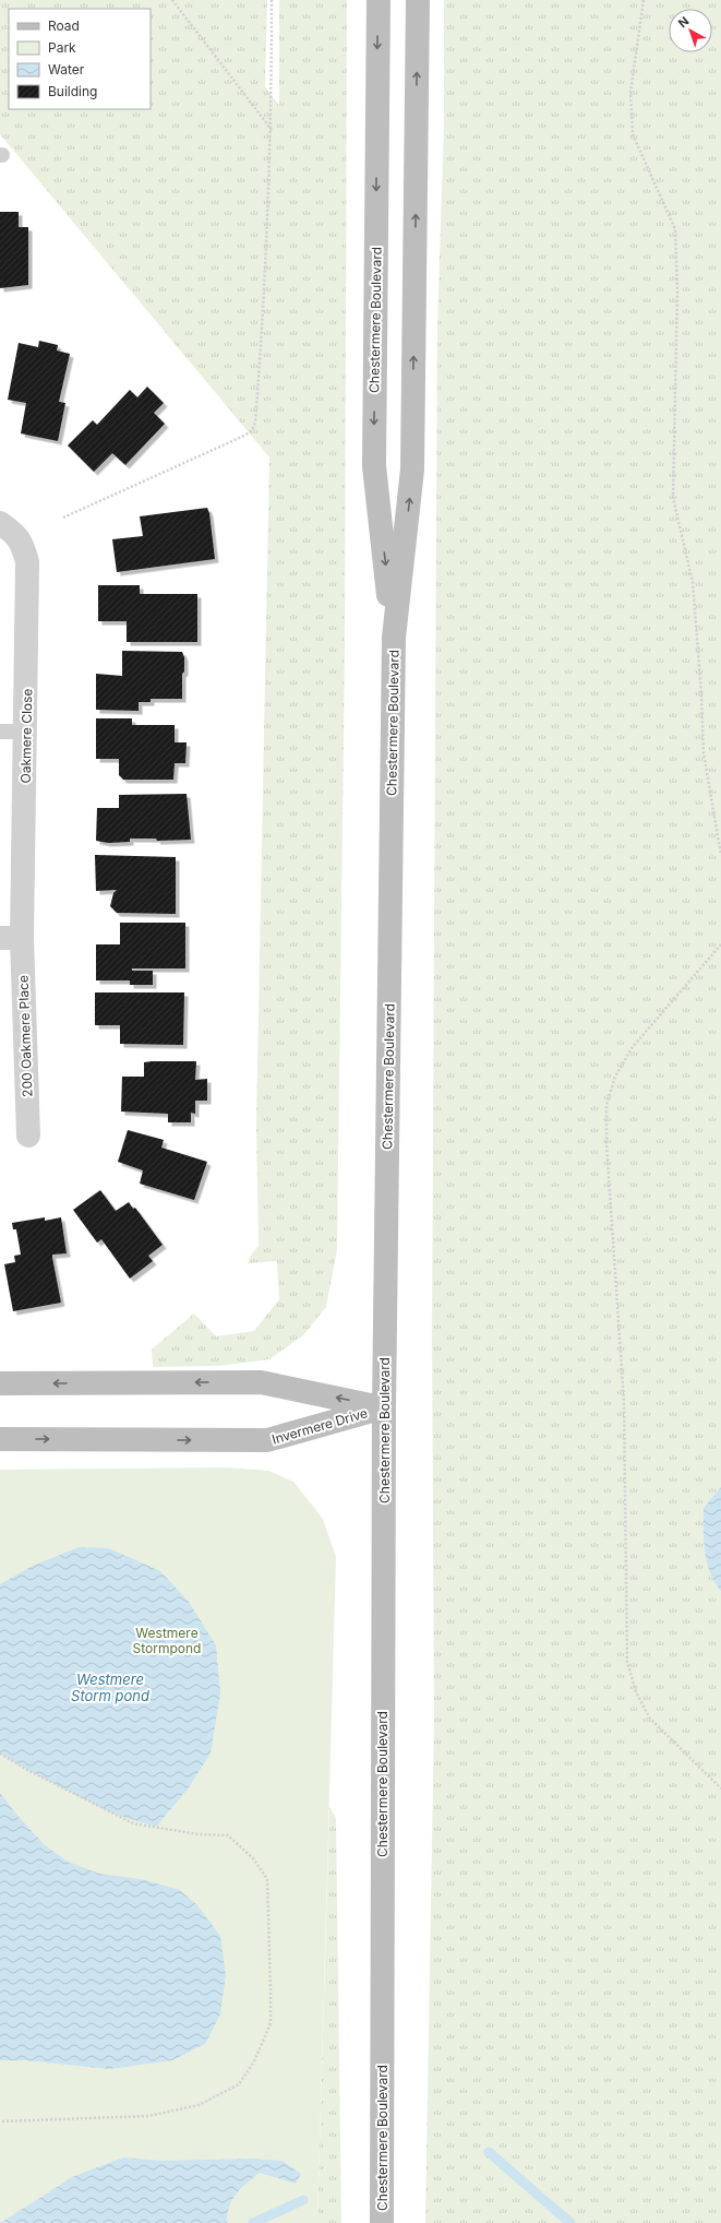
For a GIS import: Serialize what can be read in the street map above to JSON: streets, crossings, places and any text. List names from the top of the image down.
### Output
{
  "streets": {
    "main road": ["Chestermere Boulevard", "Invermere Drive"],
    "street": ["Oakmere Close", "200 Oakmere Place"]
  },
  "crossings": [
    ["Chestermere Boulevard", "Invermere Drive"],
    ["Oakmere Close", "200 Oakmere Place"]
  ],
  "water": ["Westmere Storm pond"],
  "parks": ["Westmere Stormpond"],
  "legend": [
    "Road",
    "Park",
    "Water",
    "Building"
  ],
  "north": "top left"
}
